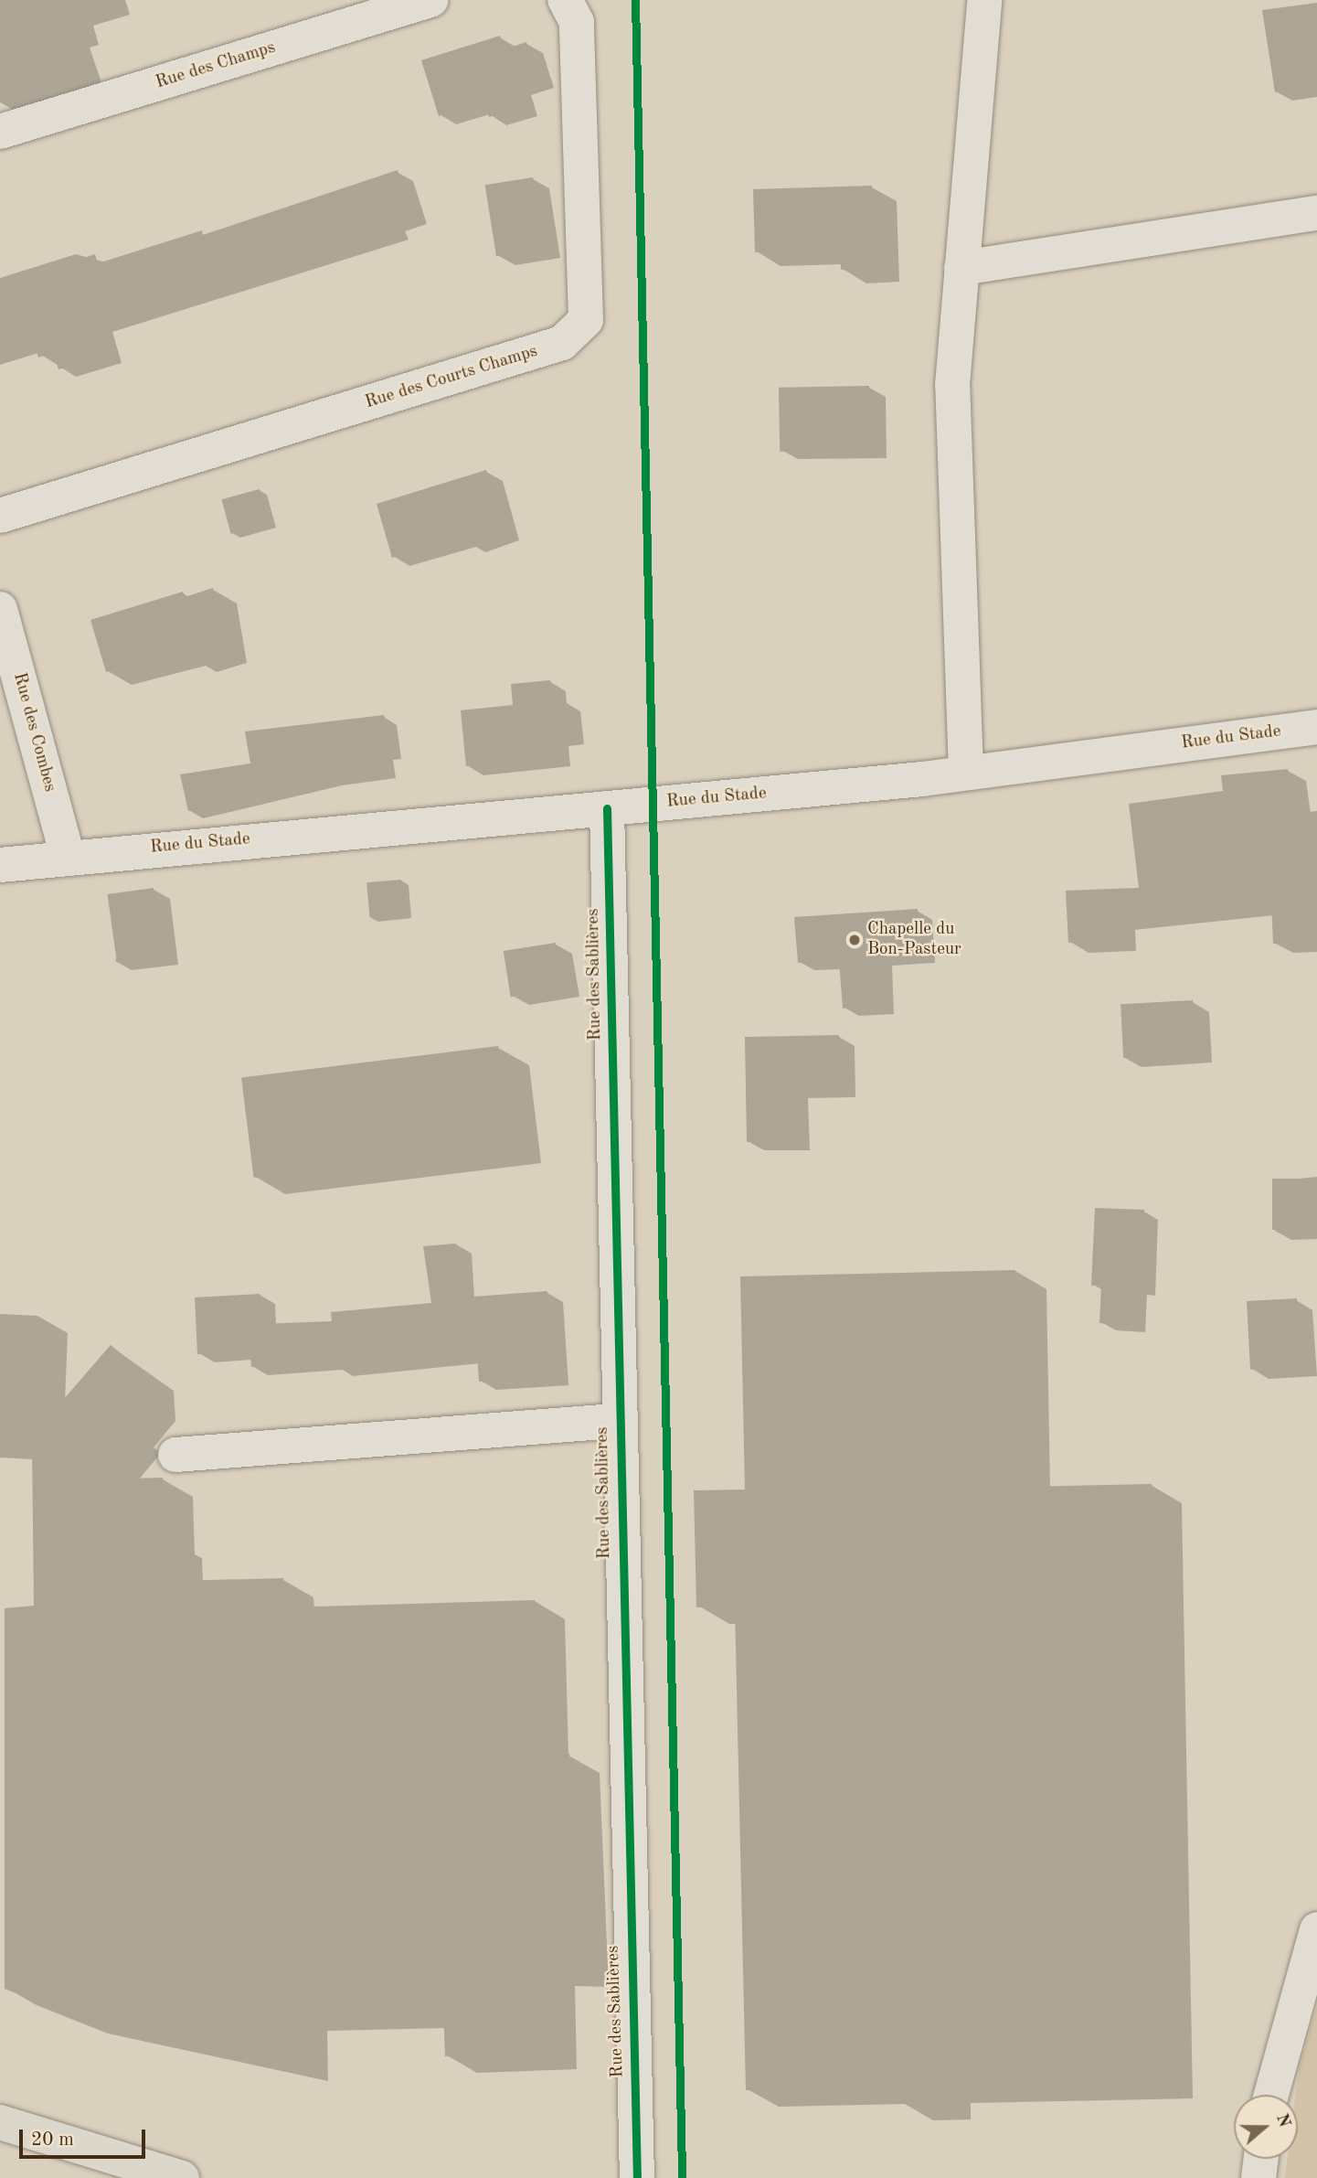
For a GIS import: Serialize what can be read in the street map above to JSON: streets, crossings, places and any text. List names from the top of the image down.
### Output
{
  "streets": {
    "street": [
      "Rue des Champs",
      "Rue des Courts Champs",
      "Rue des Combes",
      "Rue du Stade",
      "Rue des Sablières"
    ]
  },
  "crossings": [
    ["Rue des Combes", "Rue du Stade"],
    ["Rue du Stade", "Rue des Sablières"]
  ],
  "places": ["Chapelle du Bon-Pasteur"],
  "scale_bar": "20 m",
  "north": "right"
}
